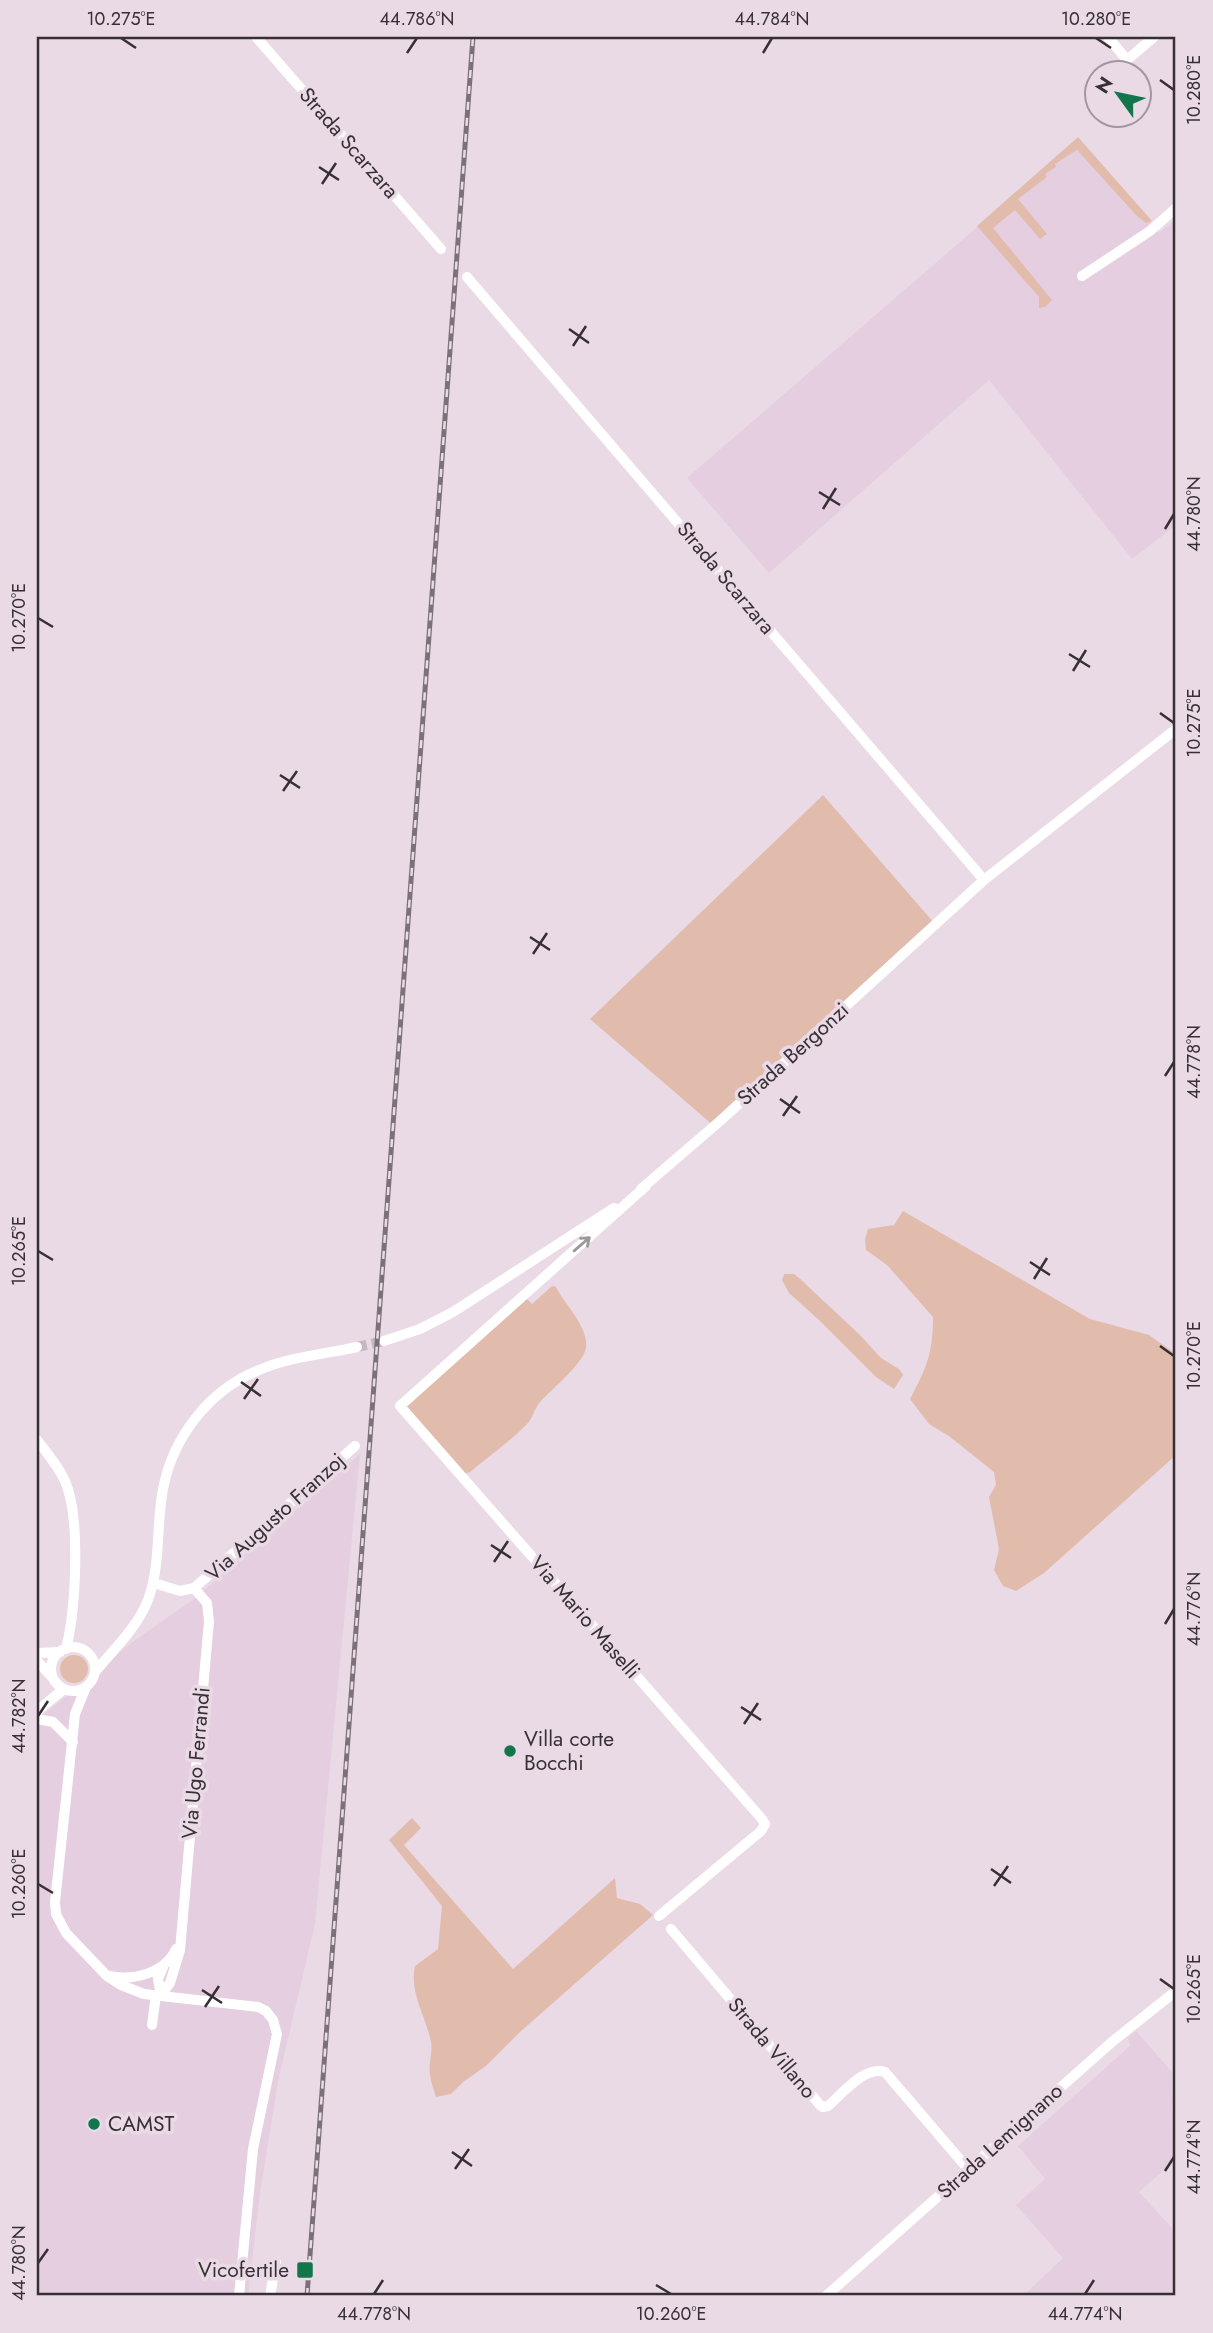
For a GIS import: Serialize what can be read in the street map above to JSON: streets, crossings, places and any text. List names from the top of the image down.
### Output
{
  "streets": {
    "street": [
      "Strada Scarzara",
      "Strada Bergonzi",
      "Via Augusto Franzoj",
      "Via Mario Maselli",
      "Via Ugo Ferrandi",
      "Strada Villano",
      "Strada Lemignano"
    ]
  },
  "crossings": [
    ["Strada Scarzara", "Strada Bergonzi"],
    ["Strada Bergonzi", "Via Mario Maselli"],
    ["Via Augusto Franzoj", "Via Ugo Ferrandi"],
    ["Strada Villano", "Strada Lemignano"]
  ],
  "places": {
    "other": ["Villa corte Bocchi", "CAMST"],
    "transit": ["Vicofertile"]
  },
  "north": "top left",
  "coordinates": [
    "10.275°E",
    "44.786°N",
    "44.784°N",
    "10.280°E",
    "44.780°N",
    "10.270°E",
    "44.778°N",
    "10.265°E",
    "44.776°N",
    "44.782°N",
    "10.260°E",
    "44.774°N"
  ]
}
